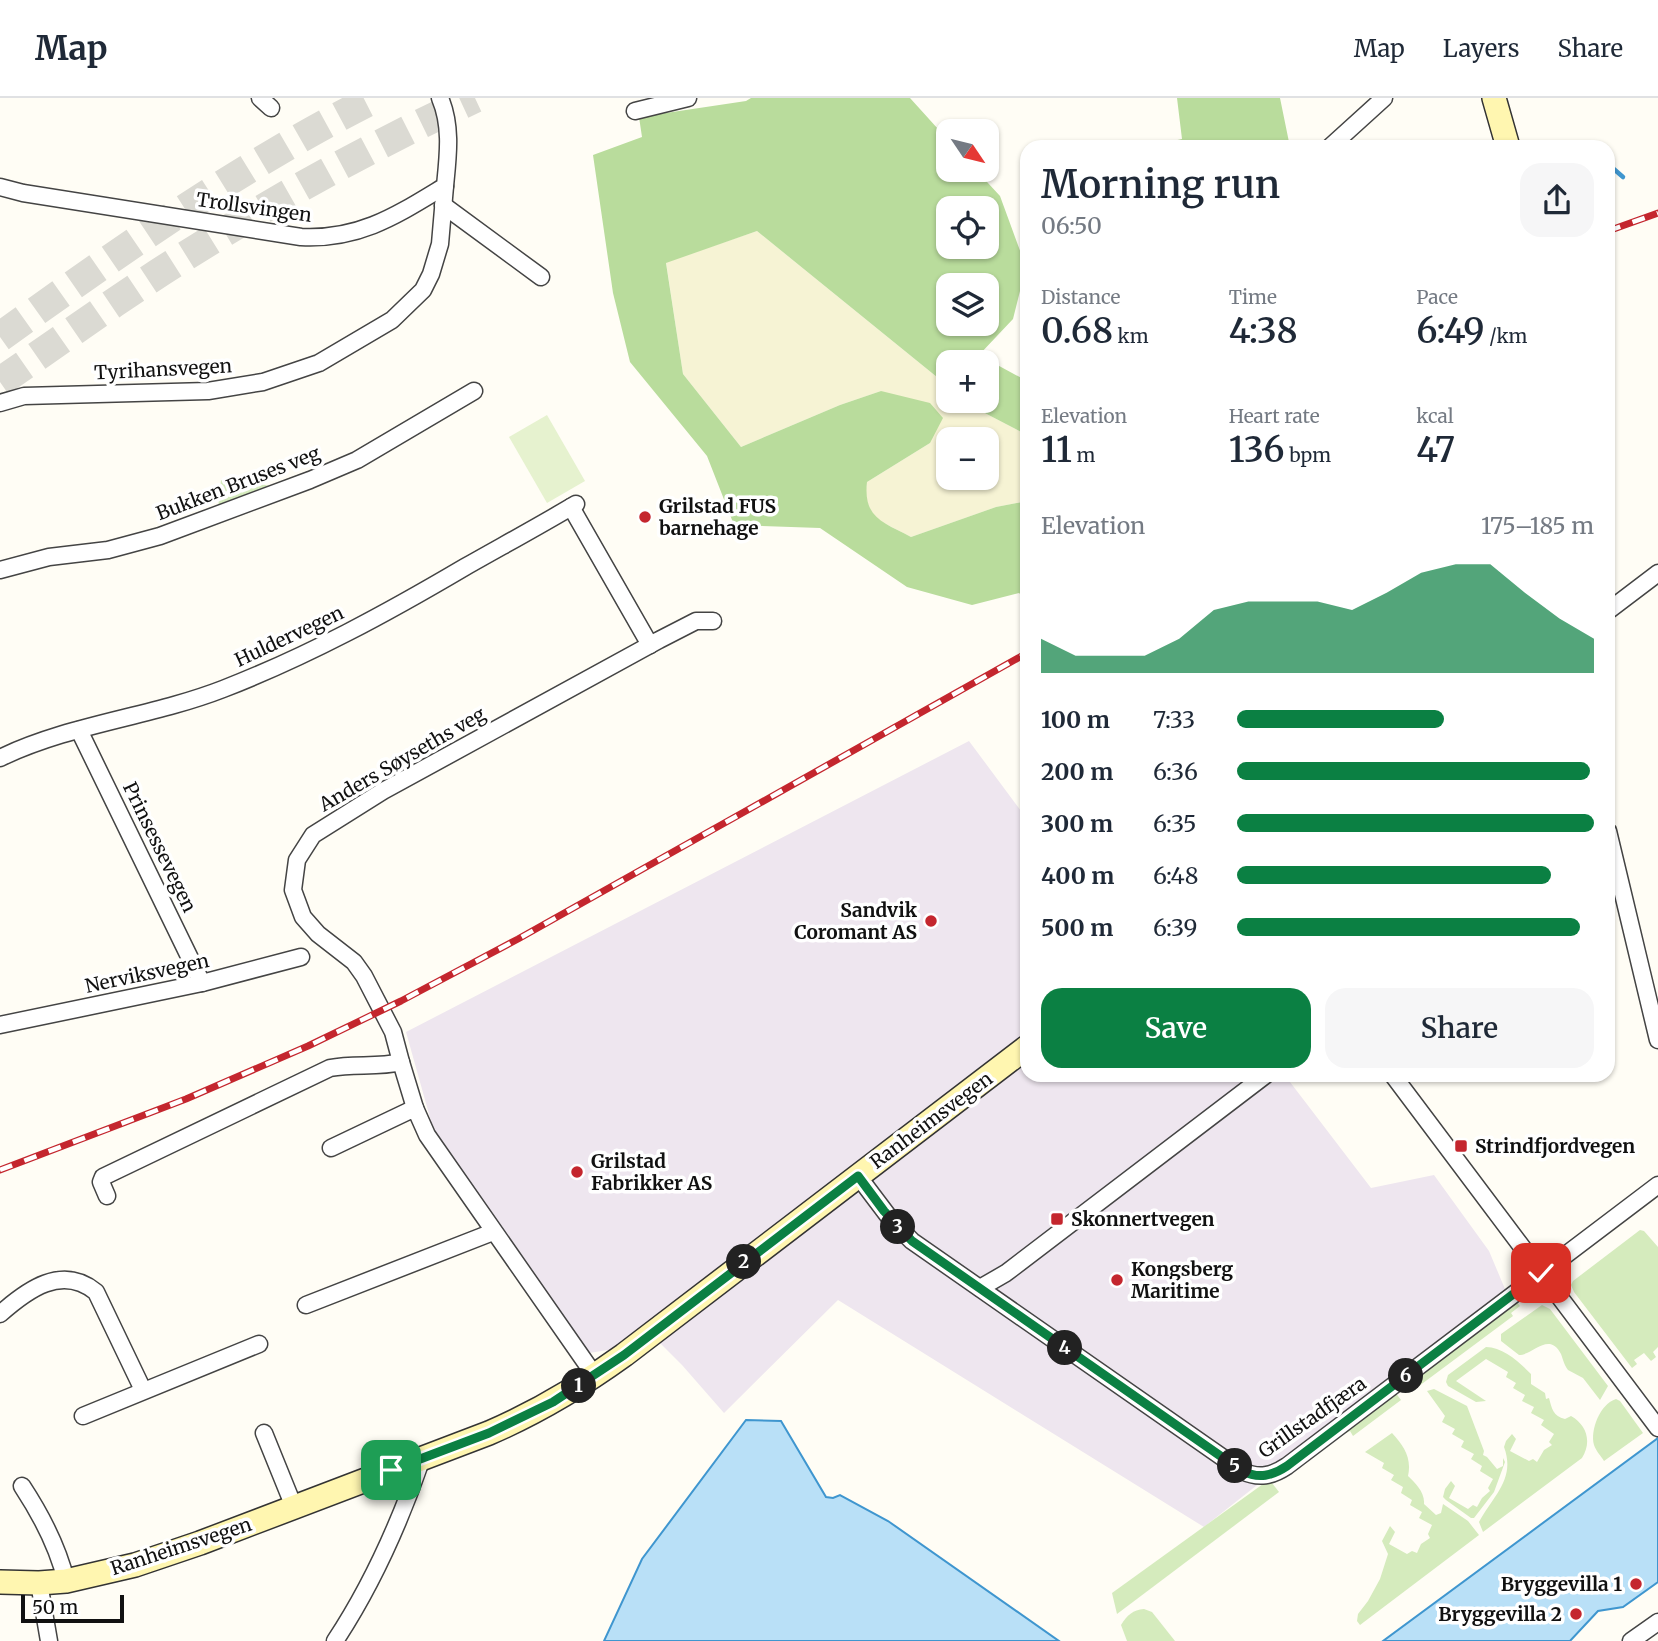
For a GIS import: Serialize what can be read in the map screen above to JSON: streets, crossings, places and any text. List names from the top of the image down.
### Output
{
  "streets": {
    "street": [
      "Trollsvingen",
      "Tyrihansvegen",
      "Bukken Bruses veg",
      "Huldervegen",
      "Anders Søyseths veg",
      "Prinsessevegen",
      "Nerviksvegen",
      "Ranheimsvegen",
      "Grillstadfjæra"
    ]
  },
  "crossings": [
    ["Trollsvingen", "Tyrihansvegen"],
    ["Huldervegen", "Anders Søyseths veg"],
    ["Huldervegen", "Prinsessevegen"],
    ["Anders Søyseths veg", "Ranheimsvegen"],
    ["Prinsessevegen", "Nerviksvegen"],
    ["Ranheimsvegen", "Grillstadfjæra"]
  ],
  "places": {
    "other": [
      "Grilstad FUS barnehage",
      "Sandvik Coromant AS",
      "Grilstad Fabrikker AS",
      "Kongsberg Maritime",
      "Bryggevilla 1",
      "Bryggevilla 2"
    ],
    "transit": ["Strindfjordvegen", "Skonnertvegen"]
  },
  "scale_bar": "50 m",
  "north": "bottom right",
  "page": {
    "header": "Map",
    "nav": ["Map", "Layers", "Share"],
    "map_buttons": ["+", "−"],
    "heading": ["Morning run", "06:50"],
    "stats": [
      ["Distance", "0.68 km"],
      ["Time", "4:38"],
      ["Pace", "6:49 /km"],
      ["Elevation", "11 m"],
      ["Heart rate", "136 bpm"],
      ["kcal", "47"]
    ],
    "chart": ["Elevation", "175–185 m"],
    "list": [
      {
        "name": "100 m",
        "note": "7:33"
      },
      {
        "name": "200 m",
        "note": "6:36"
      },
      {
        "name": "300 m",
        "note": "6:35"
      },
      {
        "name": "400 m",
        "note": "6:48"
      },
      {
        "name": "500 m",
        "note": "6:39"
      }
    ],
    "buttons": ["Save", "Share"],
    "pins": [
      "3",
      "2",
      "4",
      "6",
      "1",
      "5"
    ],
    "scale": "50 m"
  }
}
